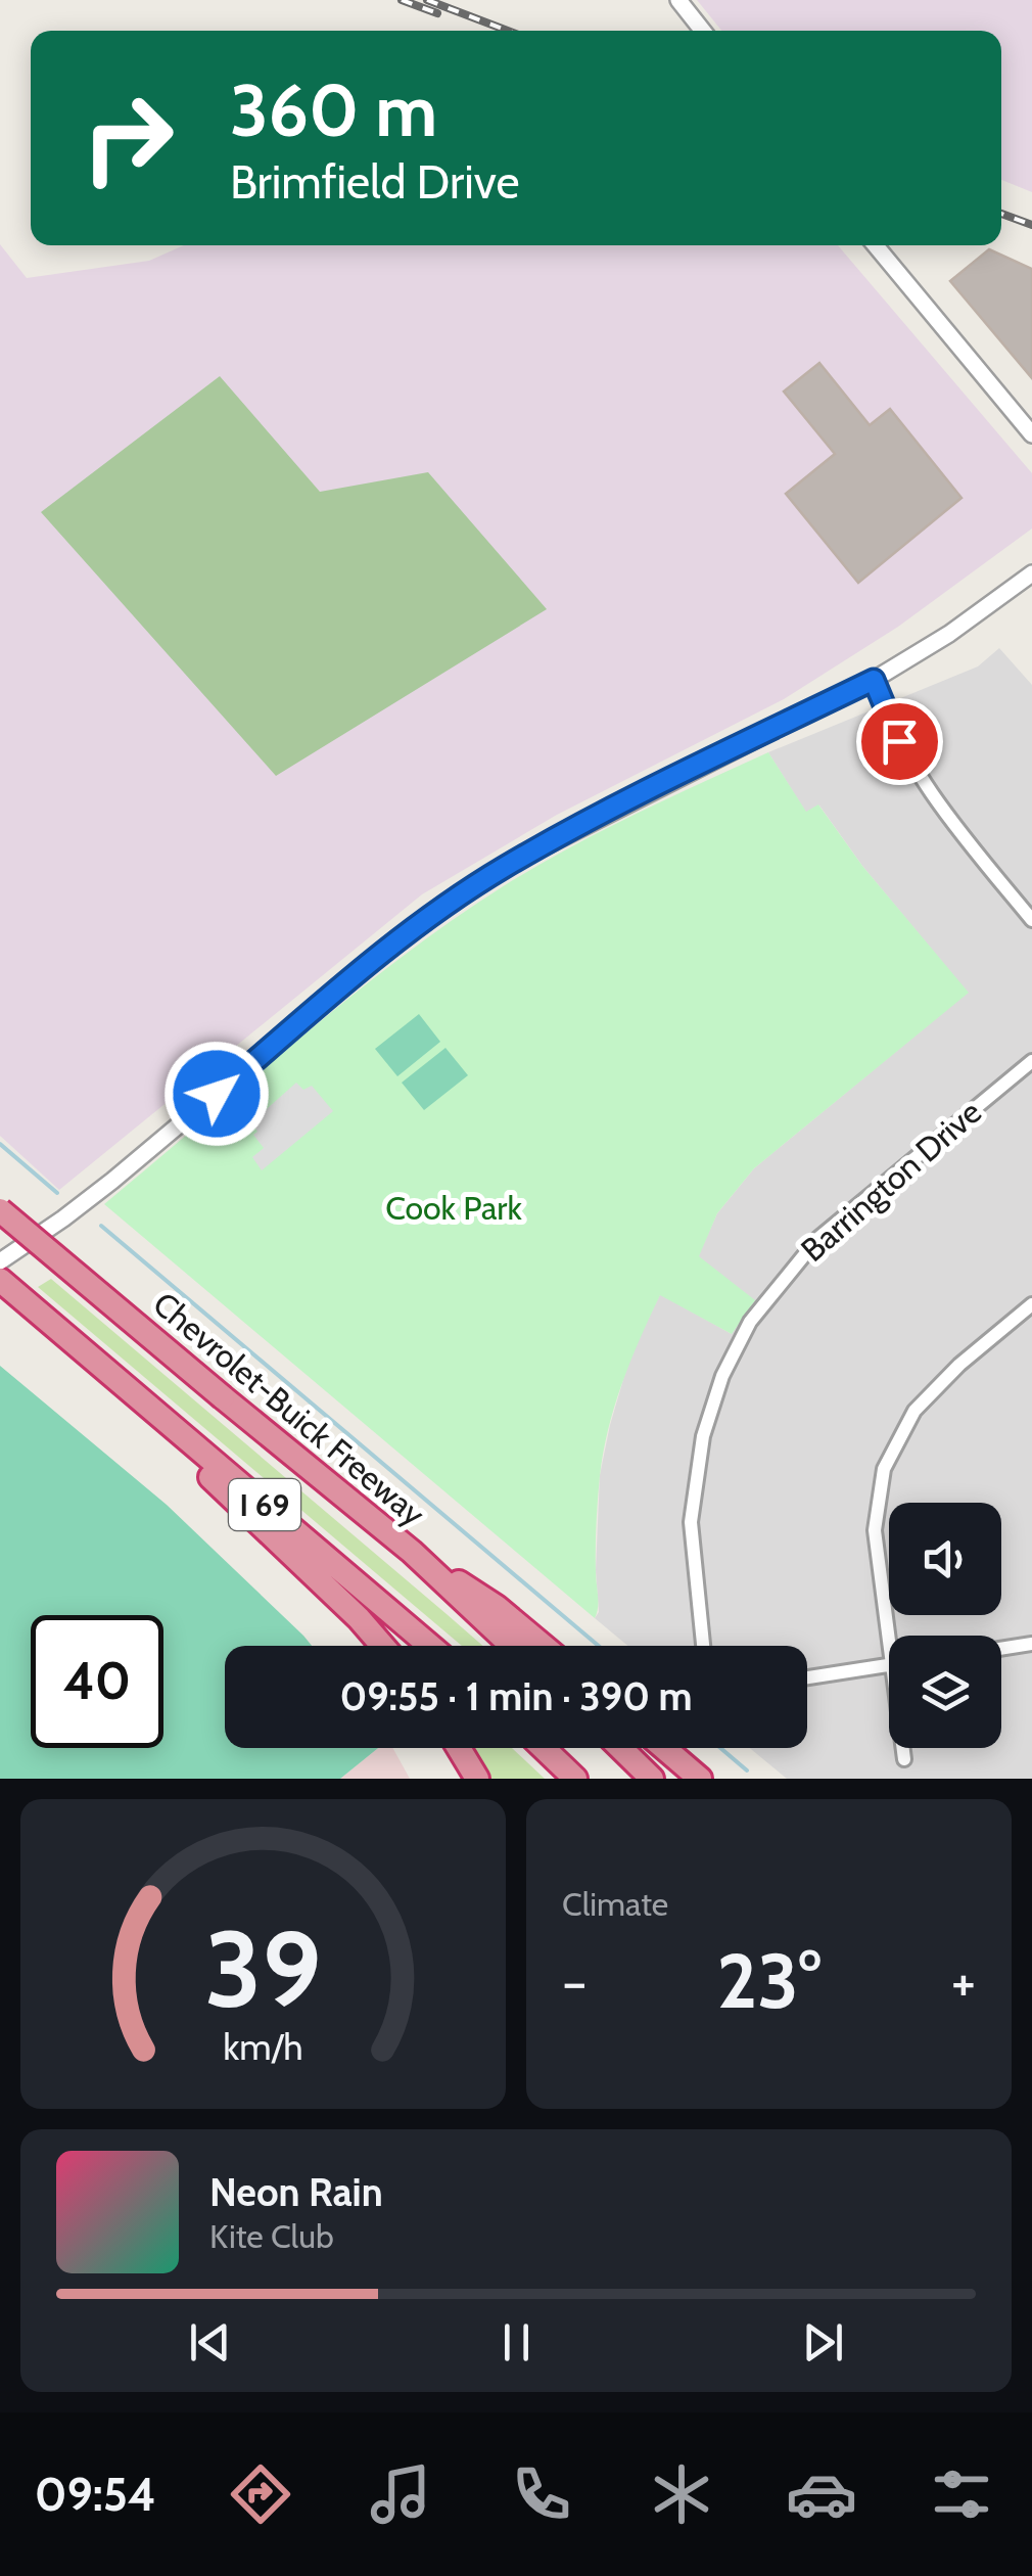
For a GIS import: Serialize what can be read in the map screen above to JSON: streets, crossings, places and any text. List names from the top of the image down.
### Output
{
  "streets": {
    "highway": ["Chevrolet-Buick Freeway", "I 69"],
    "street": ["Barrington Drive"]
  },
  "parks": ["Cook Park"],
  "page": {
    "turn": ["360 m", "Brimfield Drive"],
    "limit": "40",
    "trip": "09:55 · 1 min · 390 m",
    "tile": "Climate",
    "heat": ["−", "23°", "+"],
    "song": ["Neon Rain", "Kite Club"],
    "tabs": "09:54",
    "gauge": ["39", "km/h"]
  }
}
